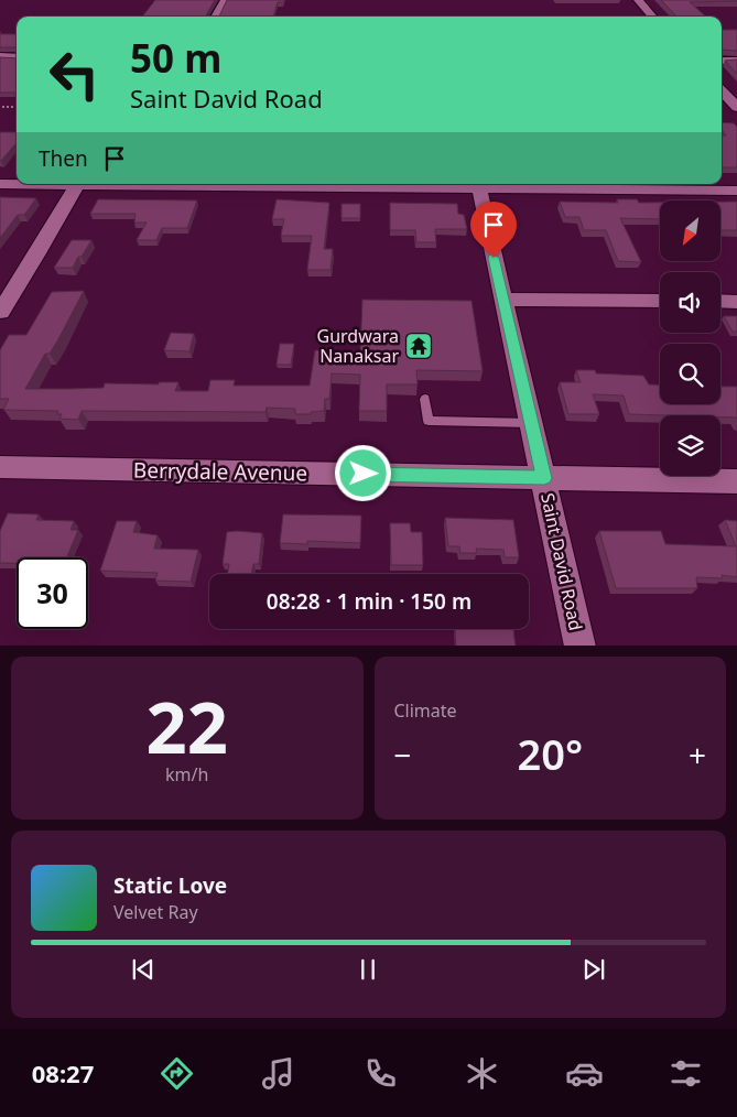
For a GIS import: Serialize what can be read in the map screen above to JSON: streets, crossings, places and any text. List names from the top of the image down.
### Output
{
  "streets": {
    "street": ["Berrydale Avenue", "Saint David Road"]
  },
  "crossings": [
    ["Berrydale Avenue", "Saint David Road"]
  ],
  "places": {
    "temple": ["Gurdwara Nanaksar"]
  },
  "north": "bottom left",
  "page": {
    "turn": ["50 m", "Saint David Road"],
    "then": "Then",
    "limit": "30",
    "trip": "08:28 · 1 min · 150 m",
    "tile": [
      ["22", "km/h"],
      "Climate"
    ],
    "heat": ["−", "20°", "+"],
    "song": ["Static Love", "Velvet Ray"],
    "tabs": "08:27"
  }
}
